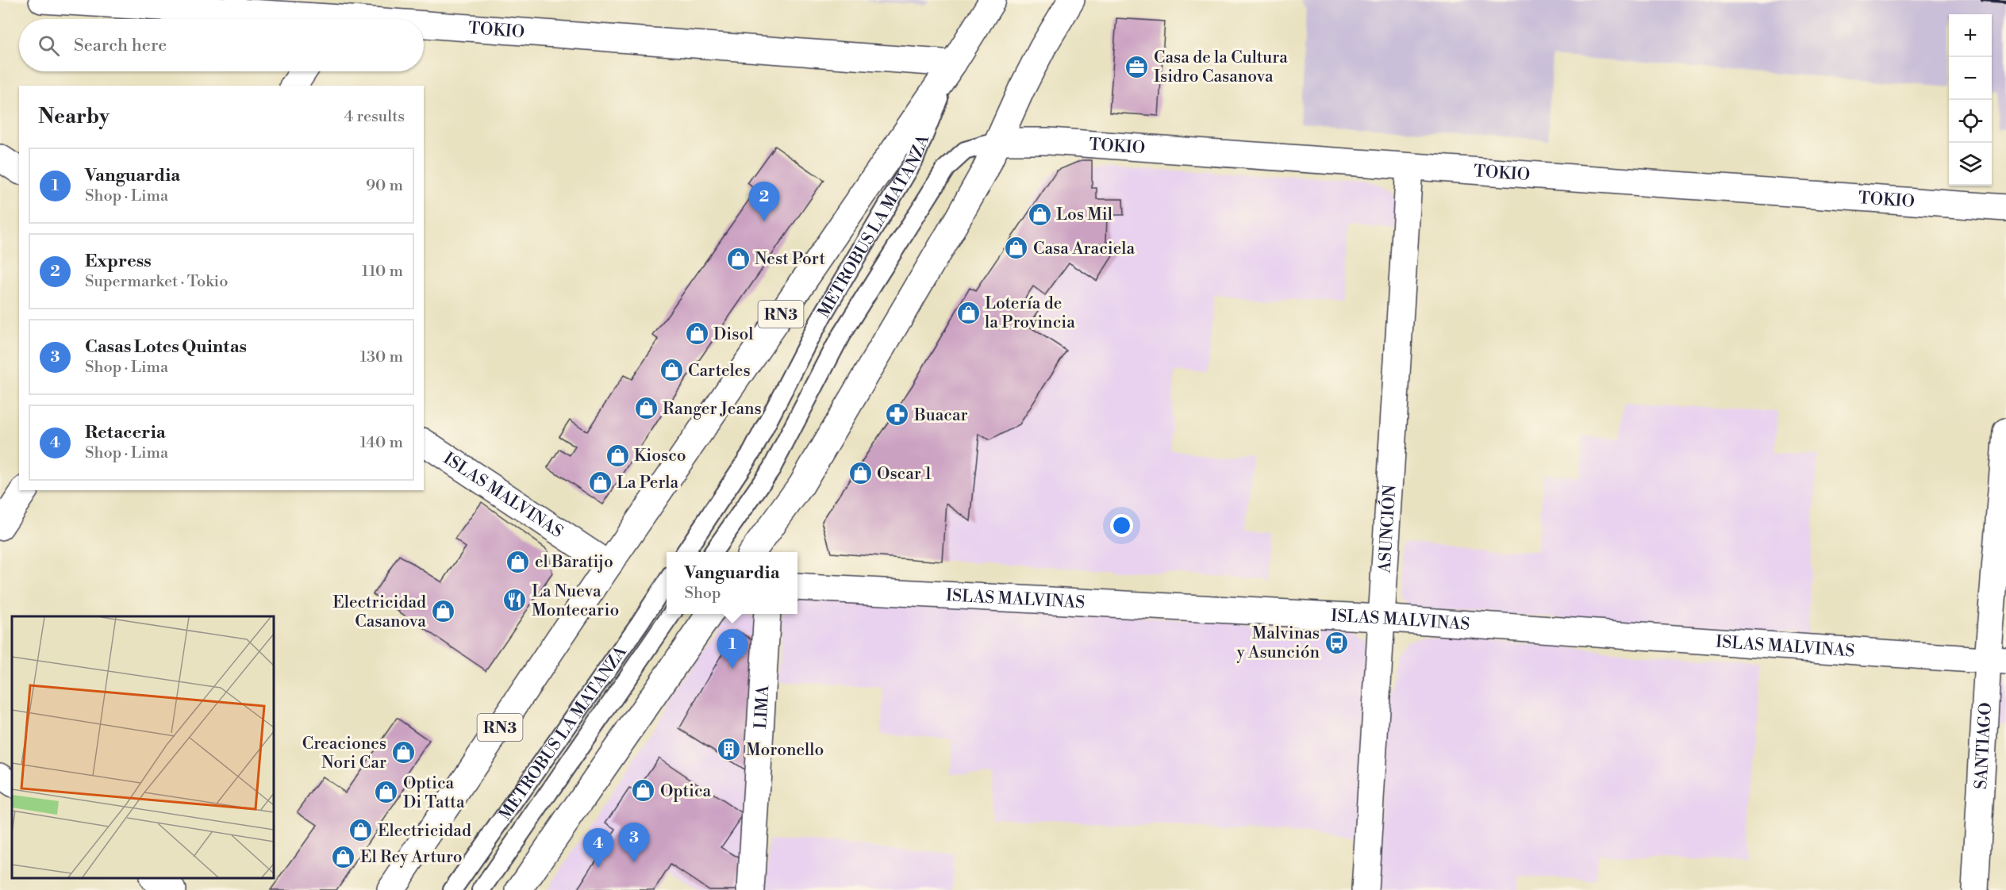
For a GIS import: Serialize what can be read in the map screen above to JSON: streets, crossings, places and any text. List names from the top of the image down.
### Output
{
  "streets": {
    "main road": [
      "TOKIO",
      "RN3",
      "ISLAS MALVINAS",
      "ASUNCIÓN",
      "LIMA",
      "SANTIAGO"
    ],
    "lane": ["METROBUS LA MATANZA"]
  },
  "crossings": [
    ["TOKIO", "METROBUS LA MATANZA"],
    ["TOKIO", "RN3"],
    ["TOKIO", "ASUNCIÓN"],
    ["METROBUS LA MATANZA", "RN3"],
    ["RN3", "ISLAS MALVINAS"],
    ["ISLAS MALVINAS", "ASUNCIÓN"],
    ["ISLAS MALVINAS", "SANTIAGO"]
  ],
  "places": {
    "office": ["Casa de la Cultura Isidro Casanova"],
    "shop": [
      "Los Mil",
      "Casa Araciela",
      "Nest Port",
      "Lotería de la Provincia",
      "Disol",
      "Carteles",
      "Ranger Jeans",
      "Kiosco",
      "Oscar 1",
      "La Perla",
      "el Baratijo",
      "Electricidad Casanova",
      "Creaciones Nori Car",
      "Optica",
      "Optica Di Tatta",
      "Electricidad",
      "El Rey Arturo"
    ],
    "pharmacy": ["Buacar"],
    "restaurant": ["La Nueva Montecario"],
    "bus stop": ["Malvinas y Asunción"],
    "building": ["Moronello"]
  },
  "page": {
    "map_buttons": ["+", "−"],
    "search": "Search here",
    "heading": ["Nearby", "4 results"],
    "list": [
      {
        "mark": "1",
        "name": "Vanguardia",
        "note": "Shop · Lima",
        "value": "90 m"
      },
      {
        "mark": "2",
        "name": "Express",
        "note": "Supermarket · Tokio",
        "value": "110 m"
      },
      {
        "mark": "3",
        "name": "Casas Lotes Quintas",
        "note": "Shop · Lima",
        "value": "130 m"
      },
      {
        "mark": "4",
        "name": "Retaceria",
        "note": "Shop · Lima",
        "value": "140 m"
      }
    ],
    "pins": [
      "2",
      "1",
      "3",
      "4"
    ],
    "popup": ["Vanguardia", "Shop"]
  }
}
